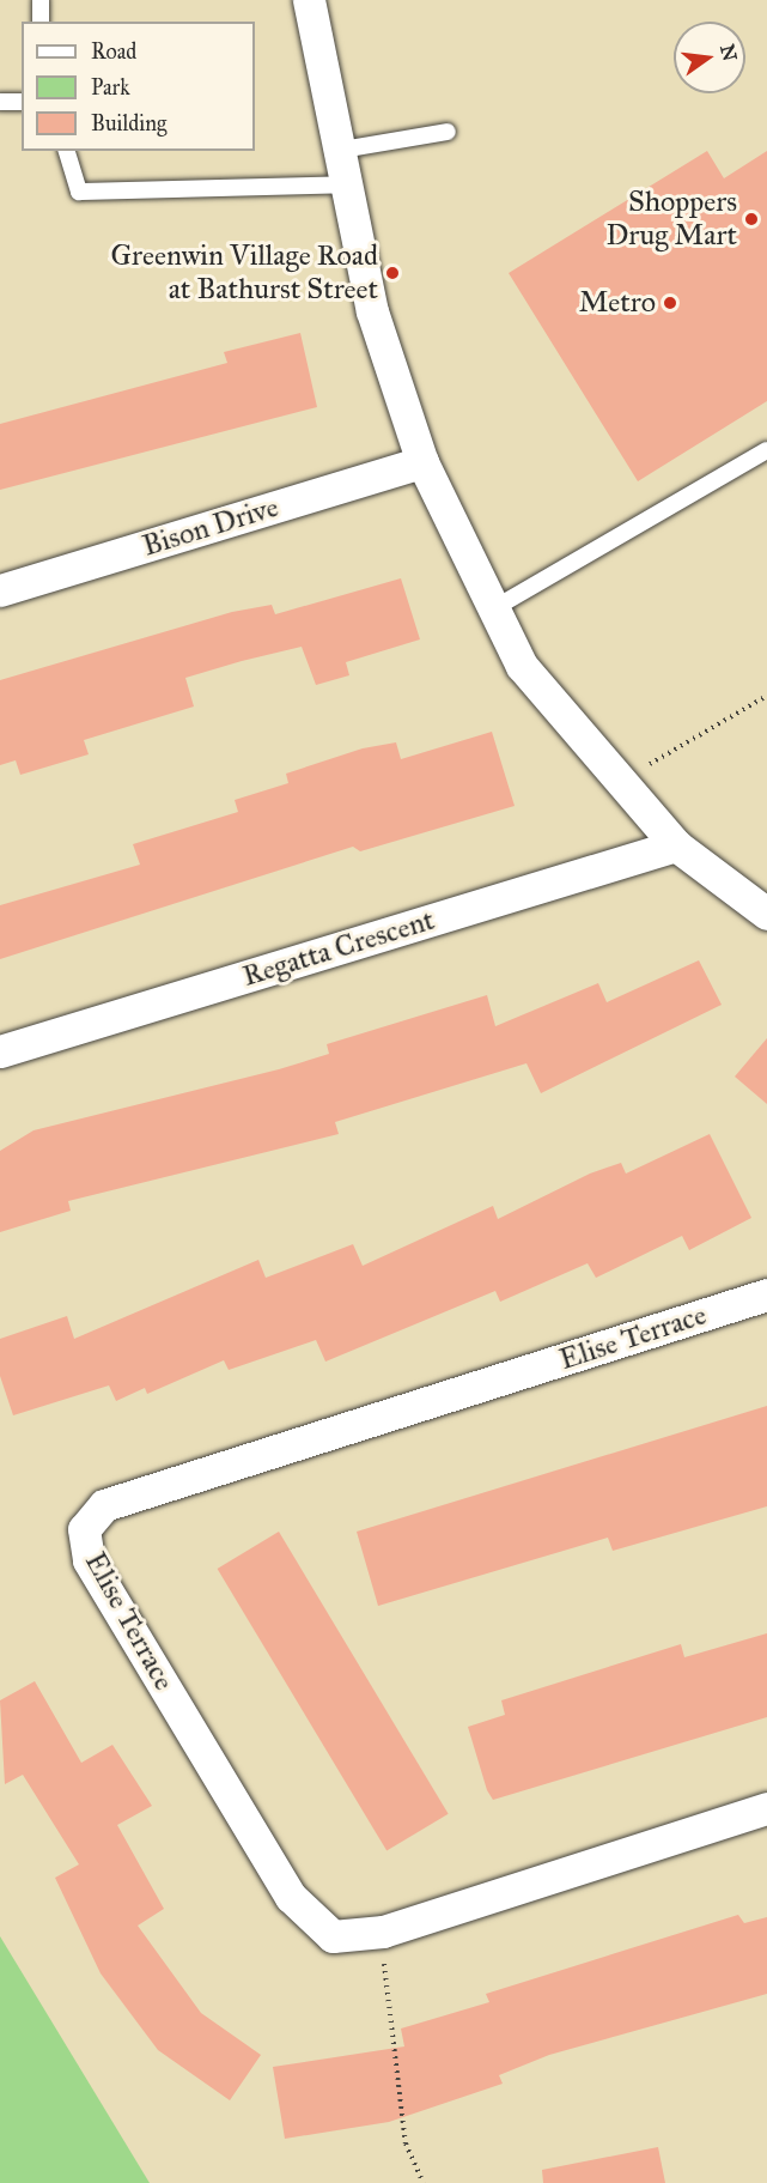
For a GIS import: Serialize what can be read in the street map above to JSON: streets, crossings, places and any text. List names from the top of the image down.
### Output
{
  "streets": {
    "street": ["Bison Drive", "Regatta Crescent", "Elise Terrace"]
  },
  "places": ["Shoppers Drug Mart", "Greenwin Village Road at Bathurst Street", "Metro"],
  "legend": ["Road", "Park", "Building"],
  "north": "right"
}
